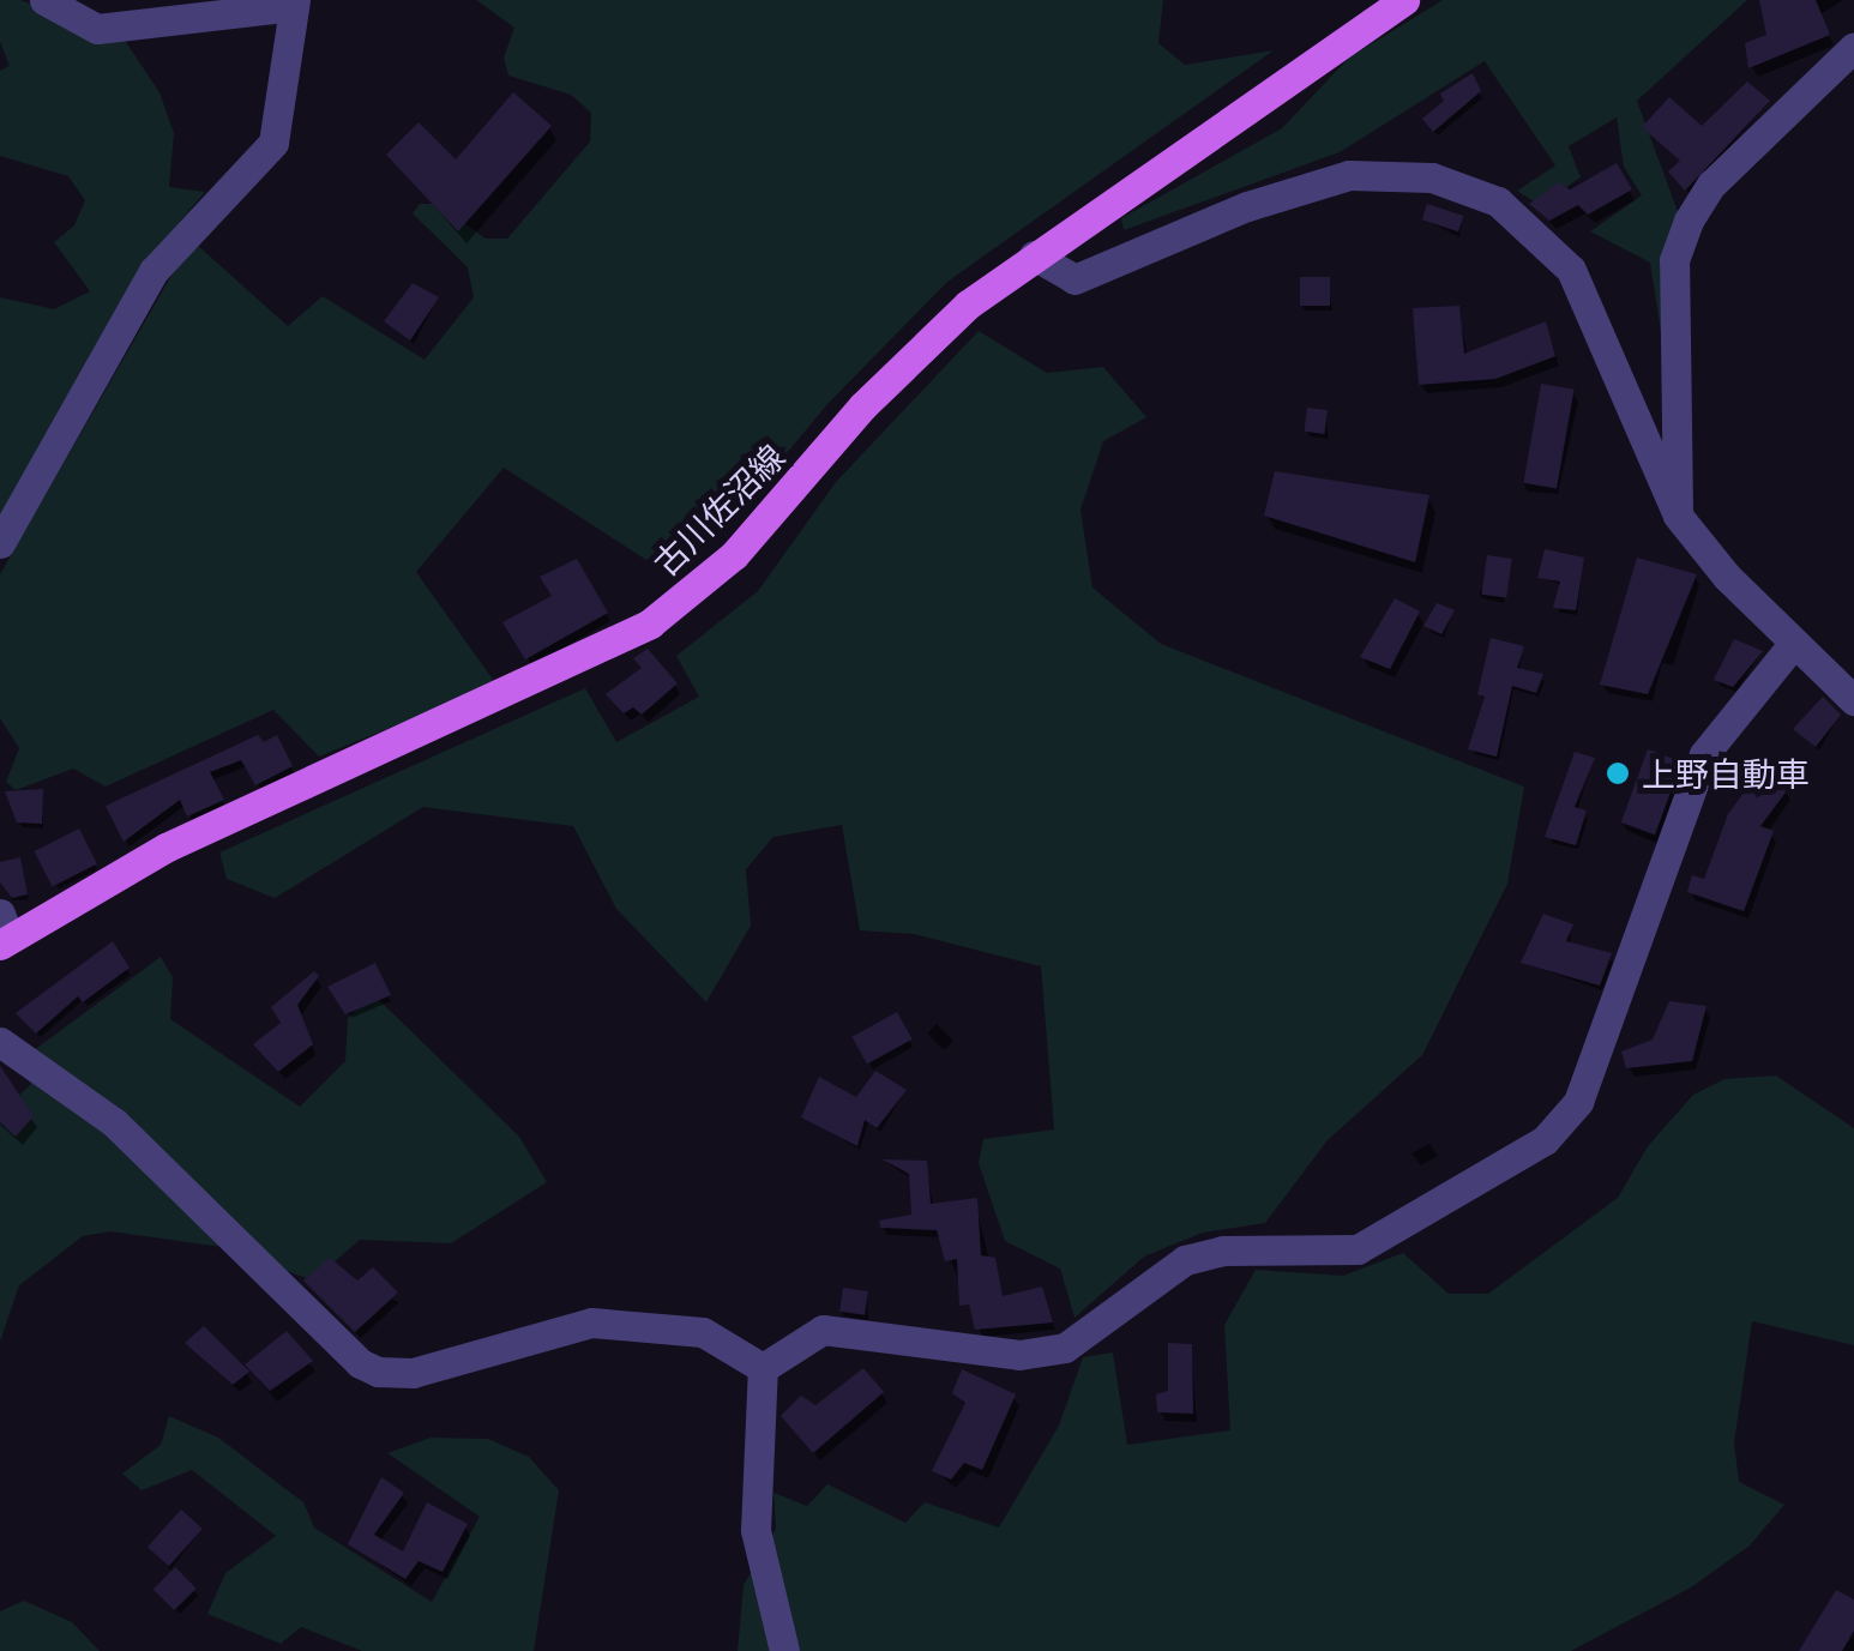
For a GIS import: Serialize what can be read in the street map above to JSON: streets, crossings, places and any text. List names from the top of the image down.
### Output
{
  "streets": {
    "main road": ["古川佐沼線"]
  },
  "places": ["上野自動車"]
}
